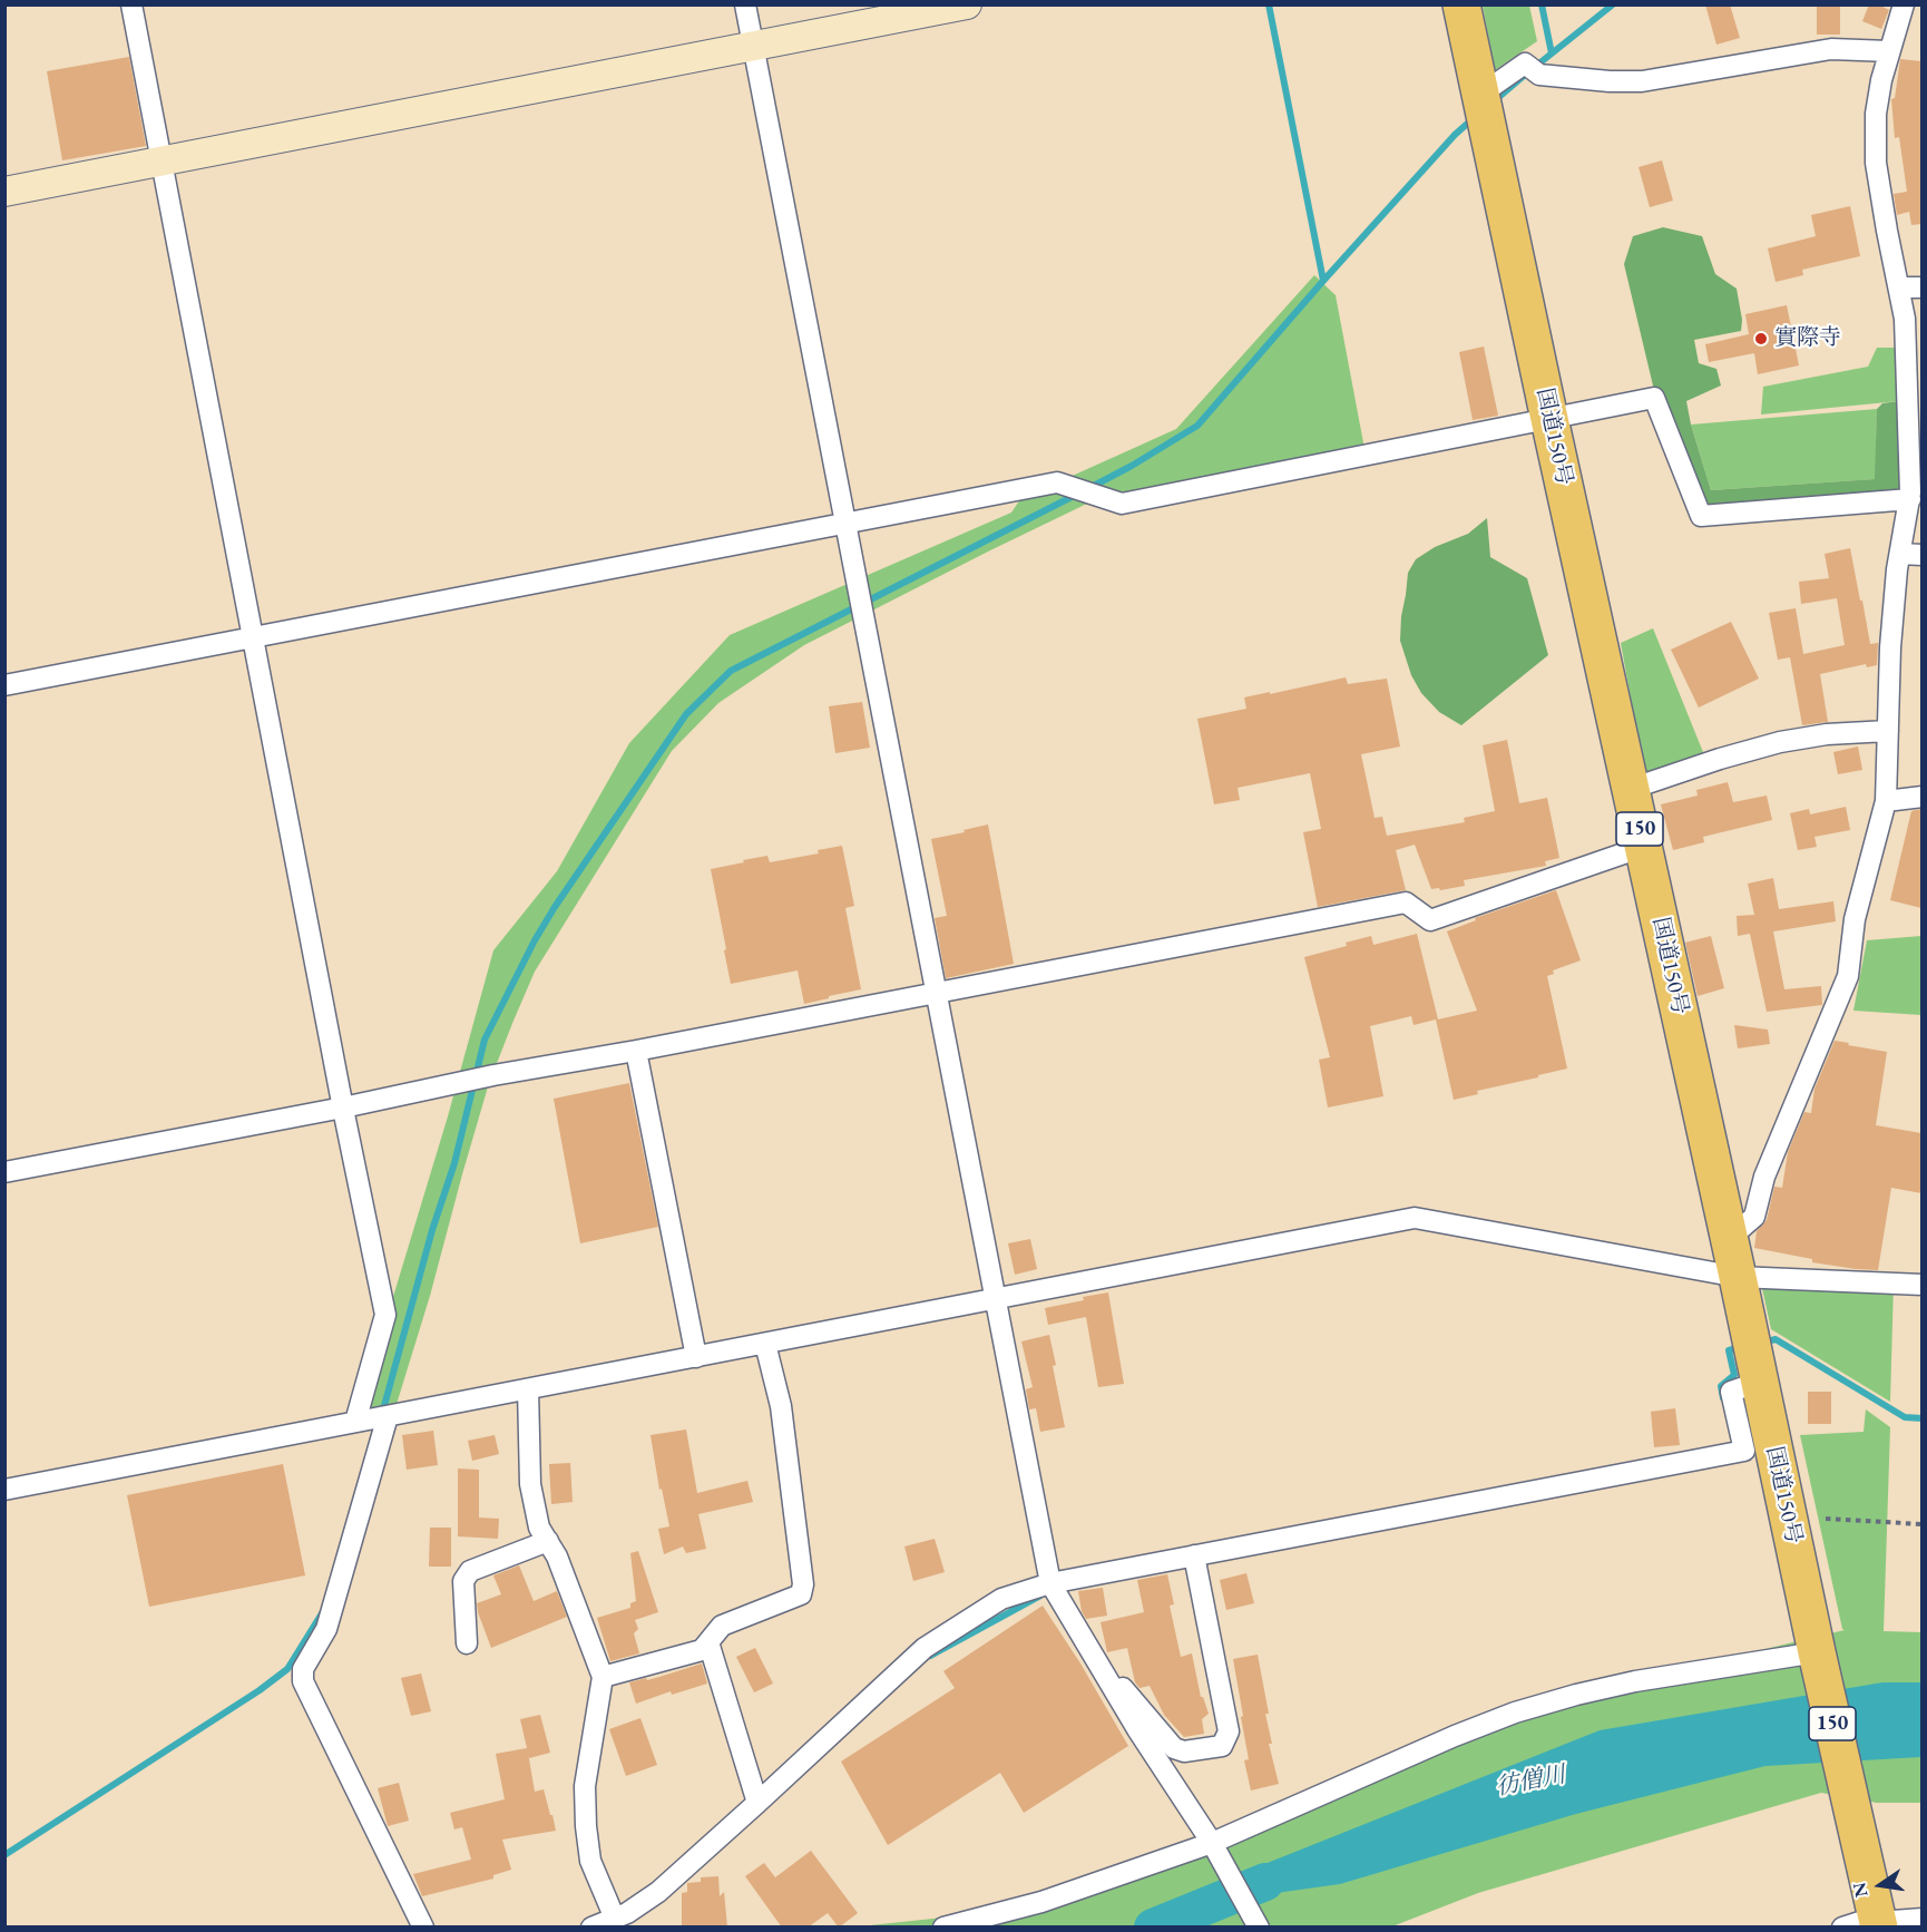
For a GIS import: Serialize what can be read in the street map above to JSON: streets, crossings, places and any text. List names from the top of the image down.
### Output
{
  "streets": {
    "highway": ["国道150号", "150"]
  },
  "water": ["彷僧川"],
  "places": ["實際寺"],
  "north": "left"
}
